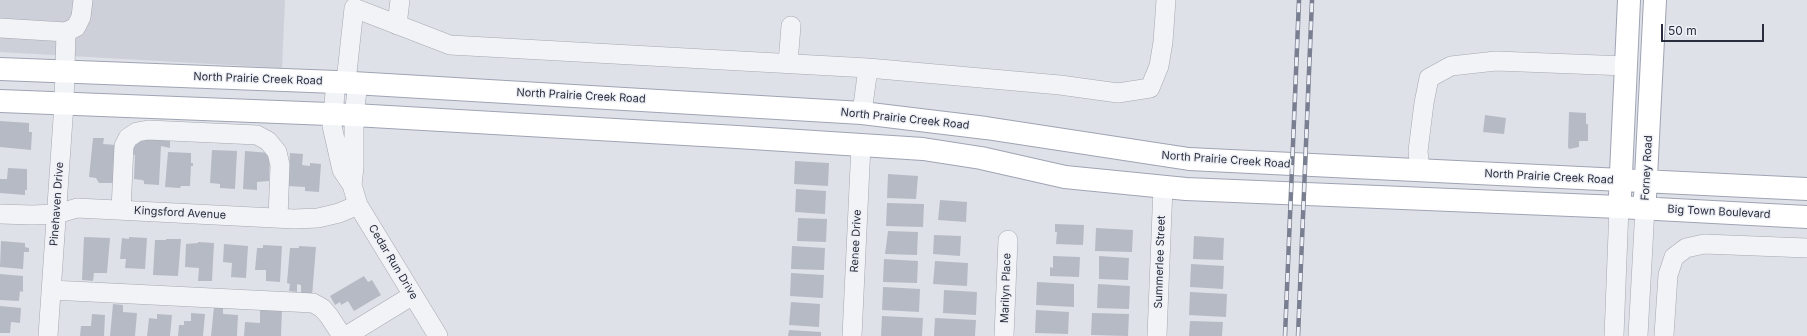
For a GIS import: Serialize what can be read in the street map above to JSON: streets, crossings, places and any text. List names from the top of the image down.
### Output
{
  "streets": {
    "main road": ["North Prairie Creek Road", "Forney Road", "Big Town Boulevard"],
    "street": [
      "Pinehaven Drive",
      "Kingsford Avenue",
      "Renee Drive",
      "Cedar Run Drive",
      "Summerlee Street",
      "Marilyn Place"
    ]
  },
  "crossings": [
    ["North Prairie Creek Road", "Forney Road"],
    ["North Prairie Creek Road", "Pinehaven Drive"],
    ["Forney Road", "Big Town Boulevard"],
    ["Pinehaven Drive", "Kingsford Avenue"],
    ["Kingsford Avenue", "Cedar Run Drive"]
  ],
  "scale_bar": "50 m"
}
